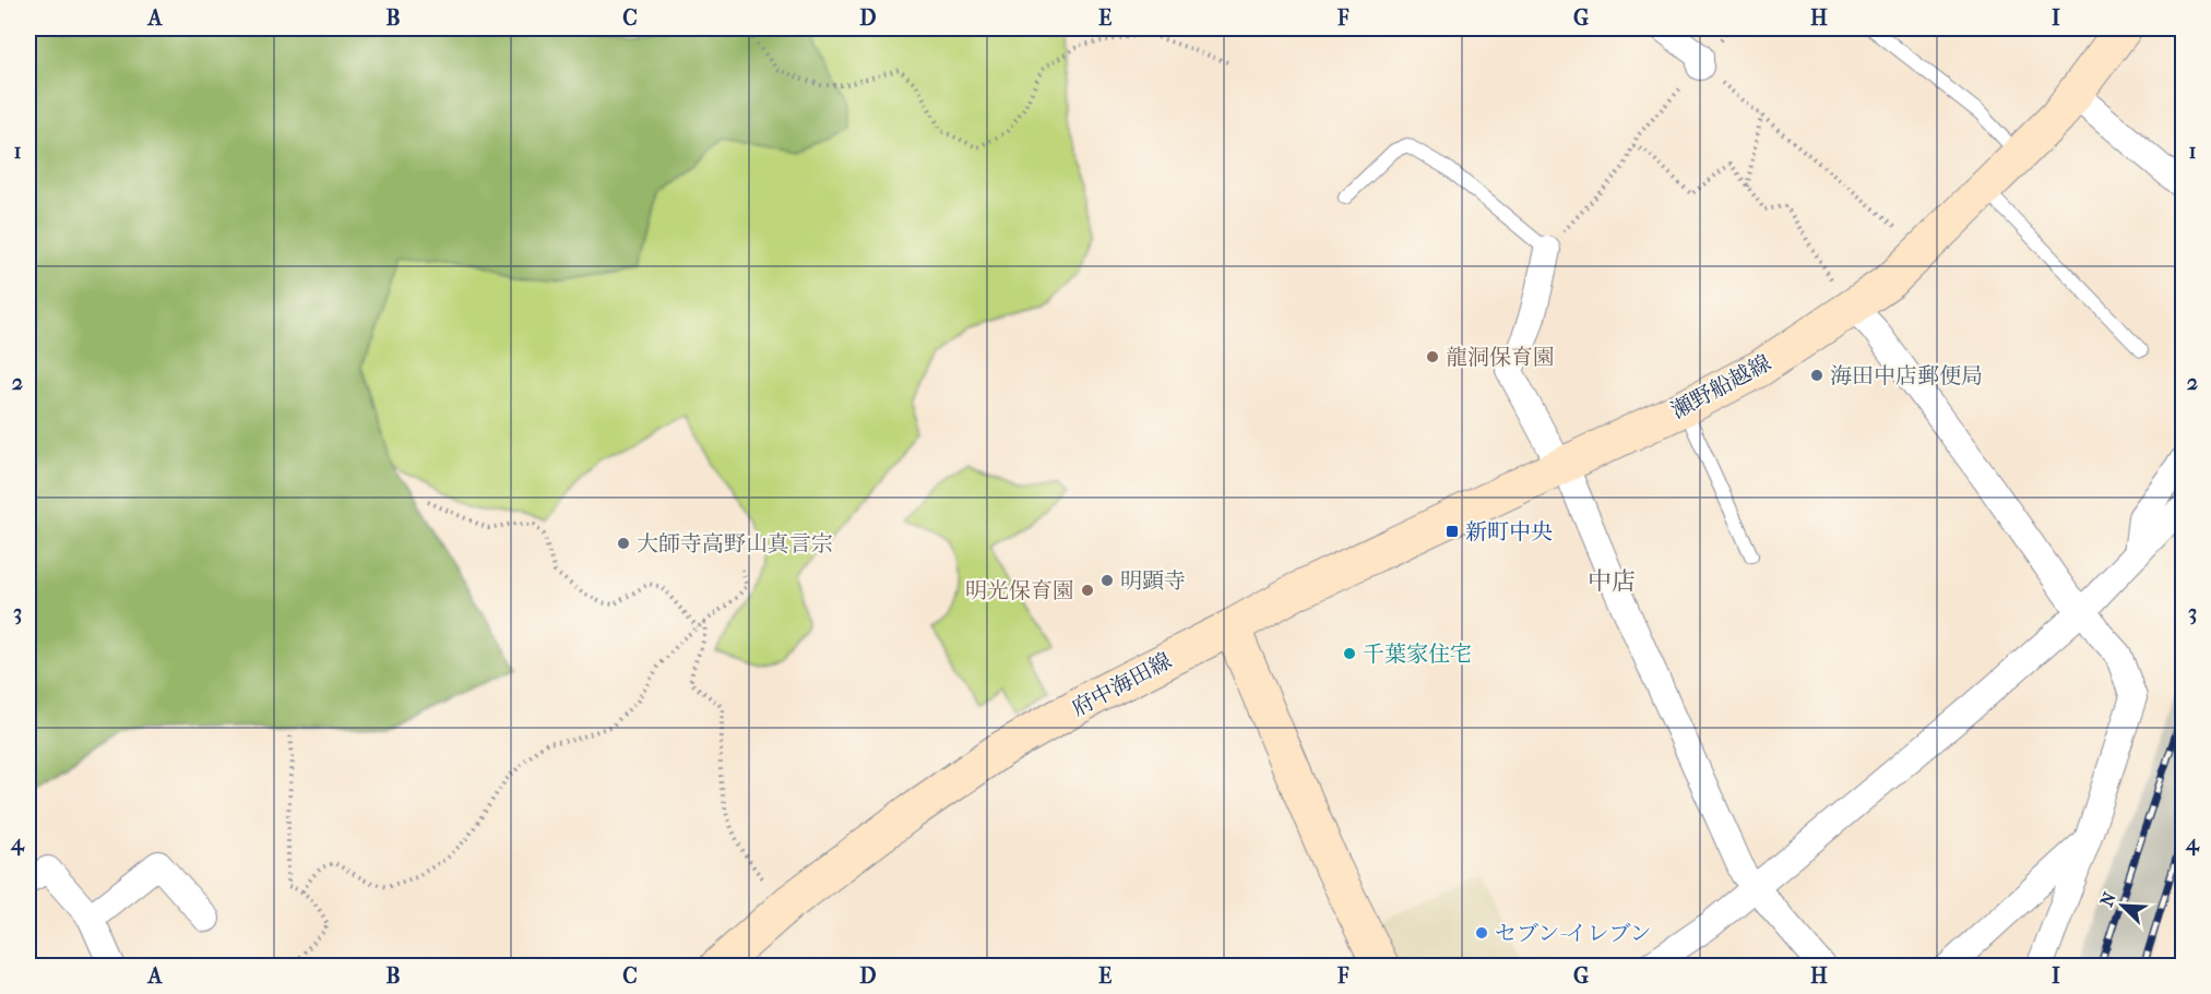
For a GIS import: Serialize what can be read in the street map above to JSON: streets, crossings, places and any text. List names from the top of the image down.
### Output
{
  "streets": {
    "main road": ["瀬野船越線", "府中海田線"]
  },
  "crossings": [
    ["瀬野船越線", "府中海田線"]
  ],
  "districts": ["中店"],
  "places": {
    "other": [
      "龍洞保育園",
      "海田中店郵便局",
      "大師寺高野山真言宗",
      "明顕寺",
      "明光保育園",
      "千葉家住宅",
      "セブン-イレブン"
    ],
    "transit": ["新町中央"]
  },
  "north": "top left",
  "grid": {
    "columns": [
      "A",
      "B",
      "C",
      "D",
      "E",
      "F",
      "G",
      "H",
      "I"
    ],
    "rows": [
      "1",
      "2",
      "3",
      "4"
    ]
  }
}
